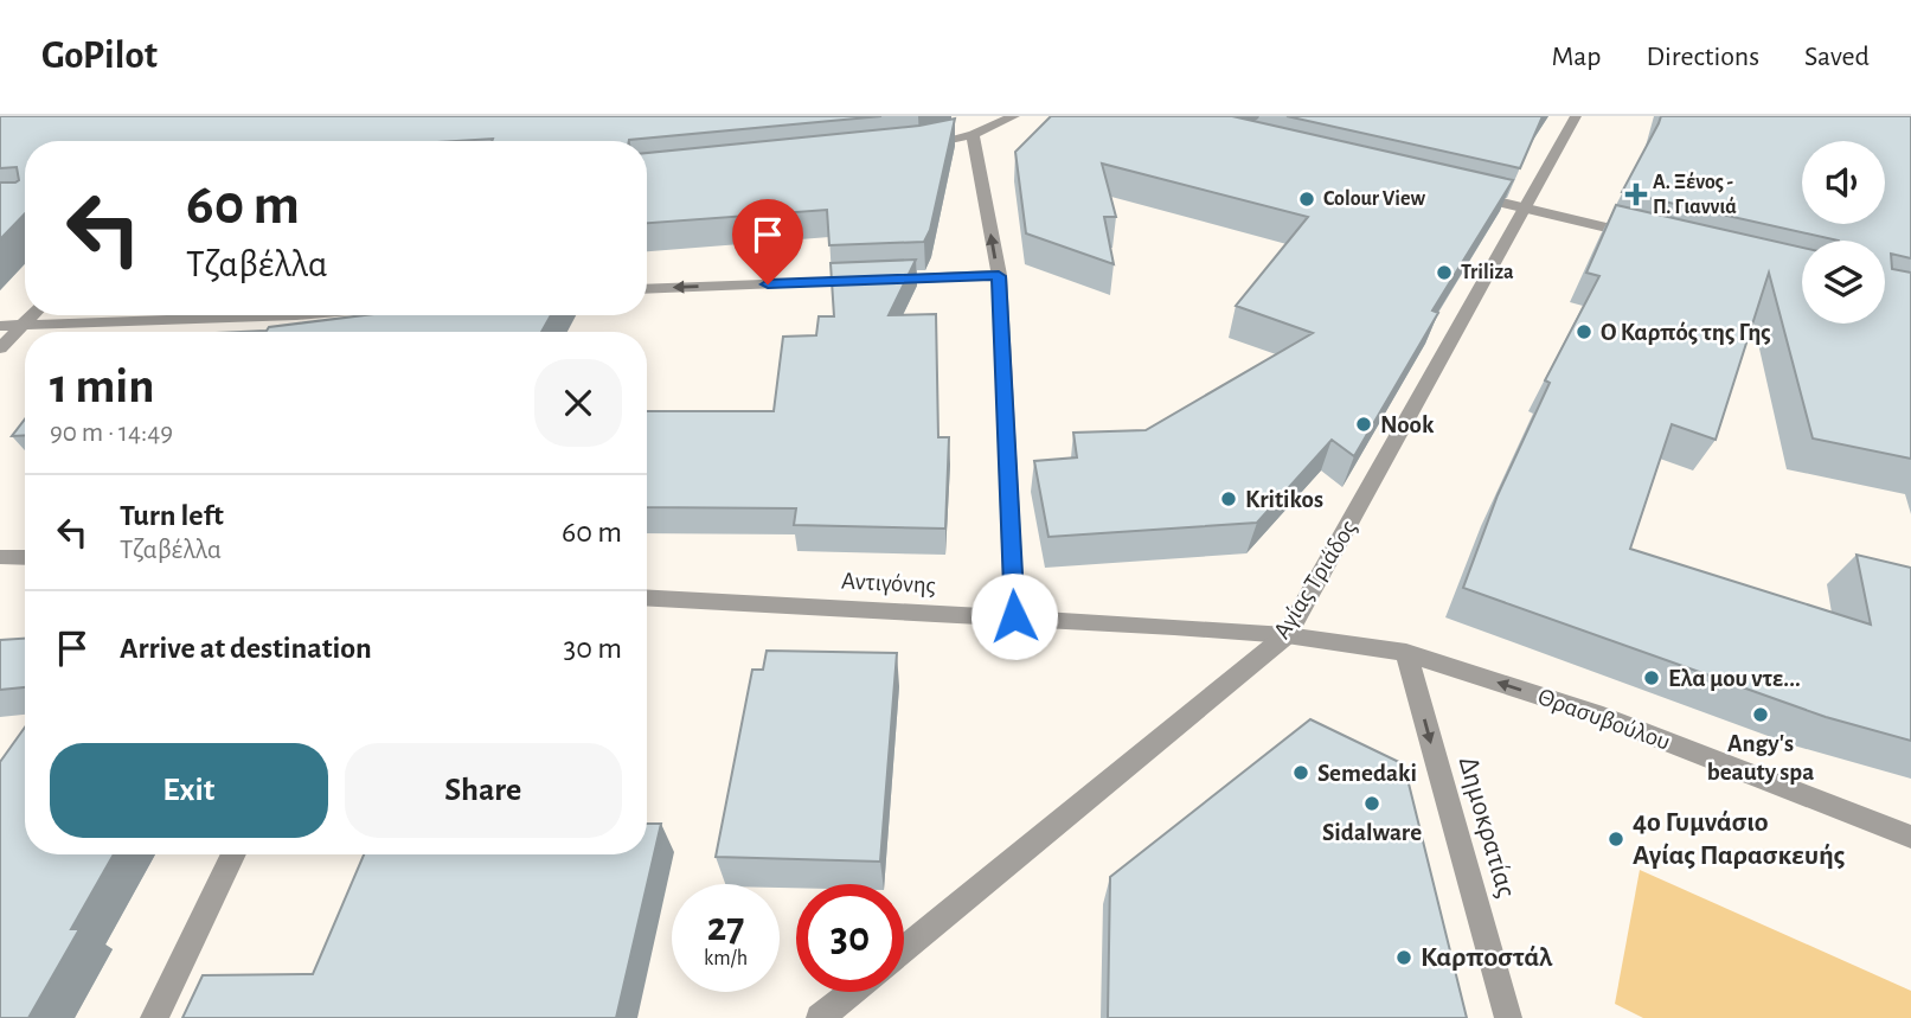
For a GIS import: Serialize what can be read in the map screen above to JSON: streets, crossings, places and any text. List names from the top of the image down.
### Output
{
  "streets": {
    "street": [
      "Αγίας Τριάδος",
      "Αντιγόνης",
      "Θρασυβούλου",
      "Δημοκρατίας"
    ]
  },
  "crossings": [
    ["Αγίας Τριάδος", "Αντιγόνης"],
    ["Αγίας Τριάδος", "Θρασυβούλου"],
    ["Αντιγόνης", "Θρασυβούλου"],
    ["Θρασυβούλου", "Δημοκρατίας"]
  ],
  "one_way": ["Θρασυβούλου", "Δημοκρατίας"],
  "places": {
    "health": ["Α. Ξένος - Π. Γιαννιά"],
    "other": [
      "Colour View",
      "Triliza",
      "Ο Καρπός της Γης",
      "Nook",
      "Kritikos",
      "Ελα μου ντε...",
      "Angy's beauty spa",
      "Semedaki",
      "Sidalware",
      "4ο Γυμνάσιο Αγίας Παρασκευής",
      "Καρποστάλ"
    ]
  },
  "page": {
    "header": "GoPilot",
    "nav": ["Map", "Directions", "Saved"],
    "turn": ["60 m", "Τζαβέλλα"],
    "heading": ["1 min", "90 m · 14:49"],
    "list": [
      {
        "name": "Turn left",
        "note": "Τζαβέλλα",
        "value": "60 m"
      },
      {
        "name": "Arrive at destination",
        "value": "30 m"
      }
    ],
    "buttons": ["Exit", "Share"],
    "speed": "27 km/h",
    "limit": "30"
  }
}
